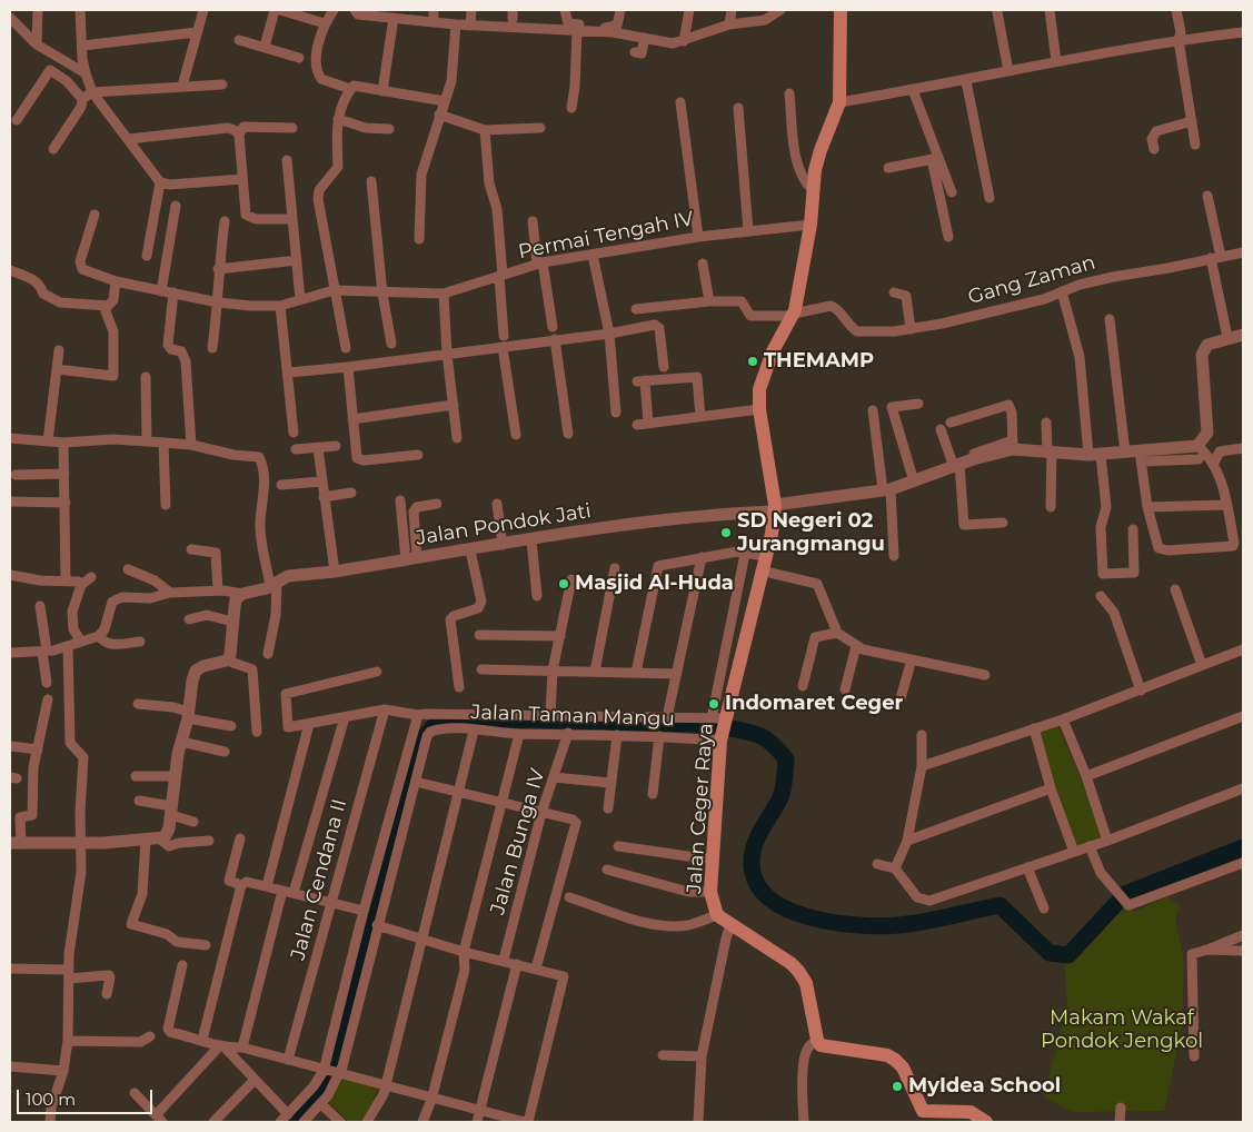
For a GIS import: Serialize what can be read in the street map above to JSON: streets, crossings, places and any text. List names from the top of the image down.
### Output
{
  "streets": {
    "main road": ["Jalan Ceger Raya"],
    "street": [
      "Permai Tengah IV",
      "Gang Zaman",
      "Jalan Pondok Jati",
      "Jalan Taman Mangu",
      "Jalan Bunga IV",
      "Jalan Cendana II"
    ]
  },
  "crossings": [
    ["Permai Tengah IV", "Jalan Ceger Raya"],
    ["Gang Zaman", "Jalan Ceger Raya"],
    ["Jalan Pondok Jati", "Jalan Ceger Raya"],
    ["Jalan Taman Mangu", "Jalan Ceger Raya"],
    ["Jalan Taman Mangu", "Jalan Bunga IV"]
  ],
  "parks": ["Makam Wakaf Pondok Jengkol"],
  "places": [
    "THEMAMP",
    "SD Negeri 02 Jurangmangu",
    "Masjid Al-Huda",
    "Indomaret Ceger",
    "MyIdea School"
  ],
  "scale_bar": "100 m"
}
